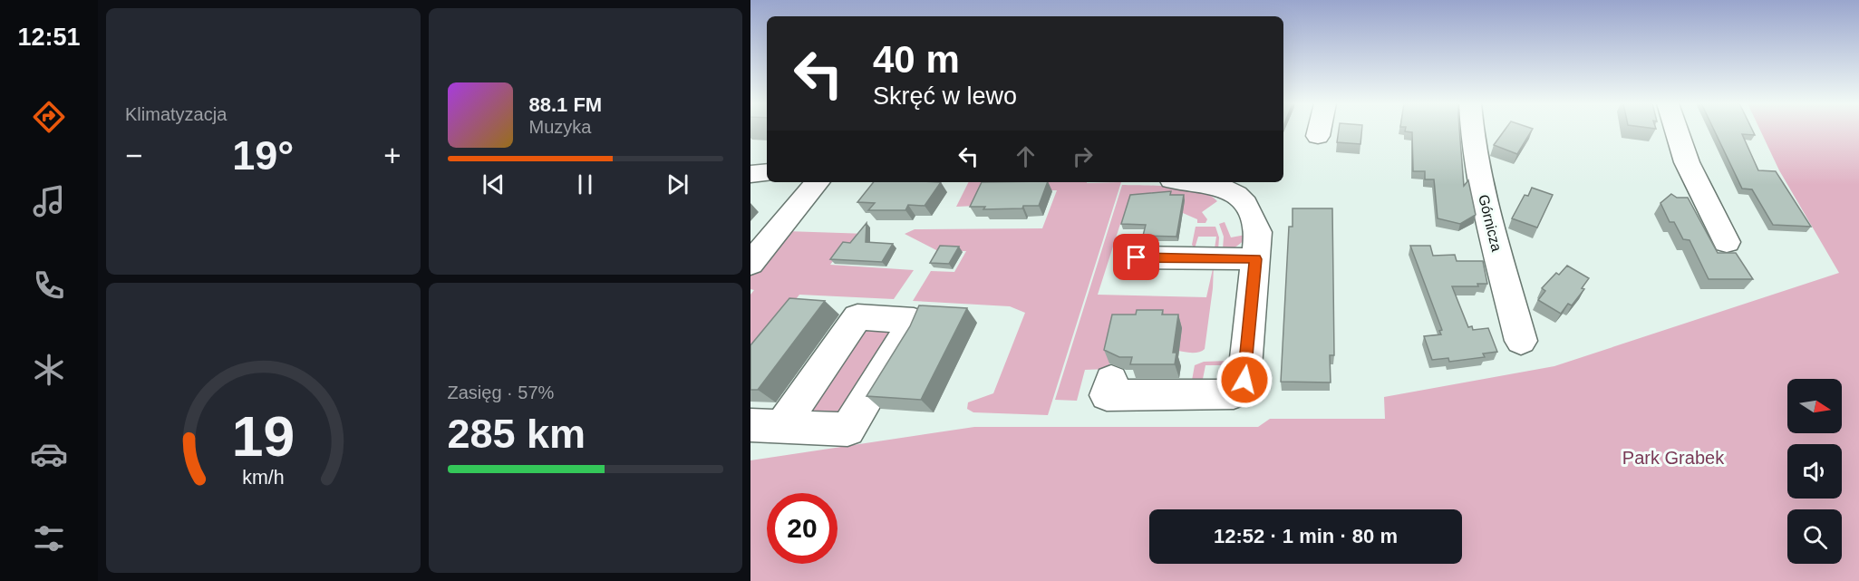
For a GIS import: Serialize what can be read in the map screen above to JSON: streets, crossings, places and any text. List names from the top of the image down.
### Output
{
  "streets": {
    "street": ["Górnicza"]
  },
  "parks": ["Park Grabek"],
  "north": "right",
  "page": {
    "tabs": "12:51",
    "tile": [
      "Klimatyzacja",
      ["Zasięg · 57%", "285 km"]
    ],
    "turn": ["40 m", "Skręć w lewo"],
    "song": ["88.1 FM", "Muzyka"],
    "heat": ["−", "19°", "+"],
    "limit": "20",
    "trip": "12:52 · 1 min · 80 m",
    "gauge": ["19", "km/h"]
  }
}
